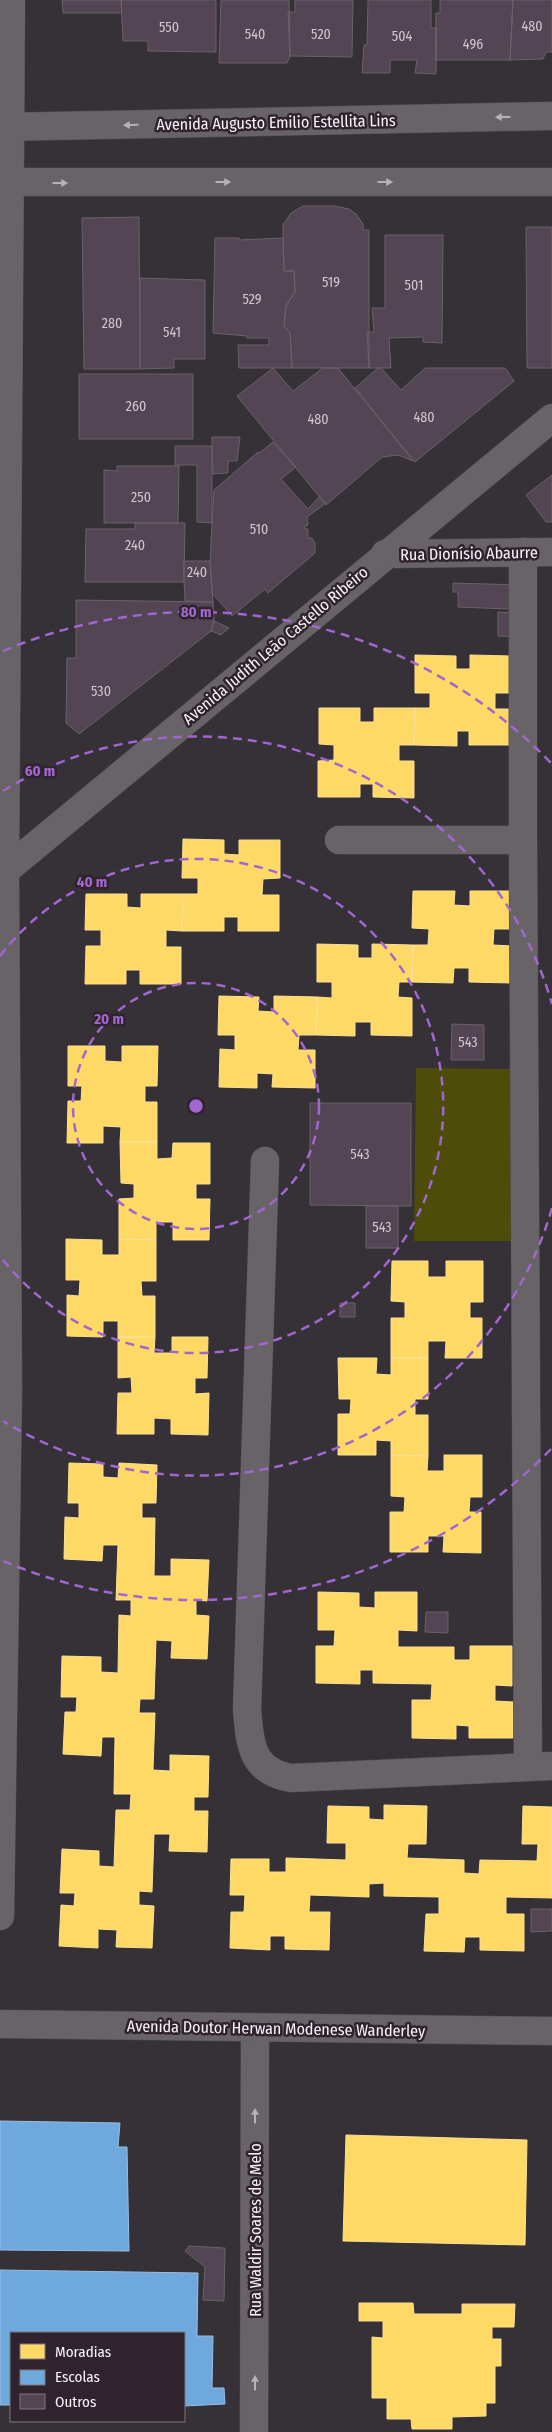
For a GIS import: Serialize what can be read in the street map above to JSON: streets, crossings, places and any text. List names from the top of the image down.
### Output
{
  "streets": {
    "street": [
      "Avenida Augusto Emilio Estellita Lins",
      "Rua Dionísio Abaurre",
      "Avenida Judith Leão Castello Ribeiro",
      "Avenida Doutor Herwan Modenese Wanderley",
      "Rua Waldir Soares de Melo"
    ]
  },
  "crossings": [
    ["Rua Dionísio Abaurre", "Avenida Judith Leão Castello Ribeiro"],
    ["Avenida Doutor Herwan Modenese Wanderley", "Rua Waldir Soares de Melo"]
  ],
  "one_way": ["Rua Waldir Soares de Melo"],
  "house_numbers": [
    "480",
    "550",
    "540",
    "520",
    "504",
    "496",
    "519",
    "501",
    "529",
    "280",
    "541",
    "260",
    "480",
    "480",
    "250",
    "510",
    "240",
    "240",
    "530",
    "543",
    "543",
    "543"
  ],
  "legend": ["Moradias", "Escolas", "Outros"],
  "rings": [
    "80 m",
    "60 m",
    "40 m",
    "20 m"
  ]
}
